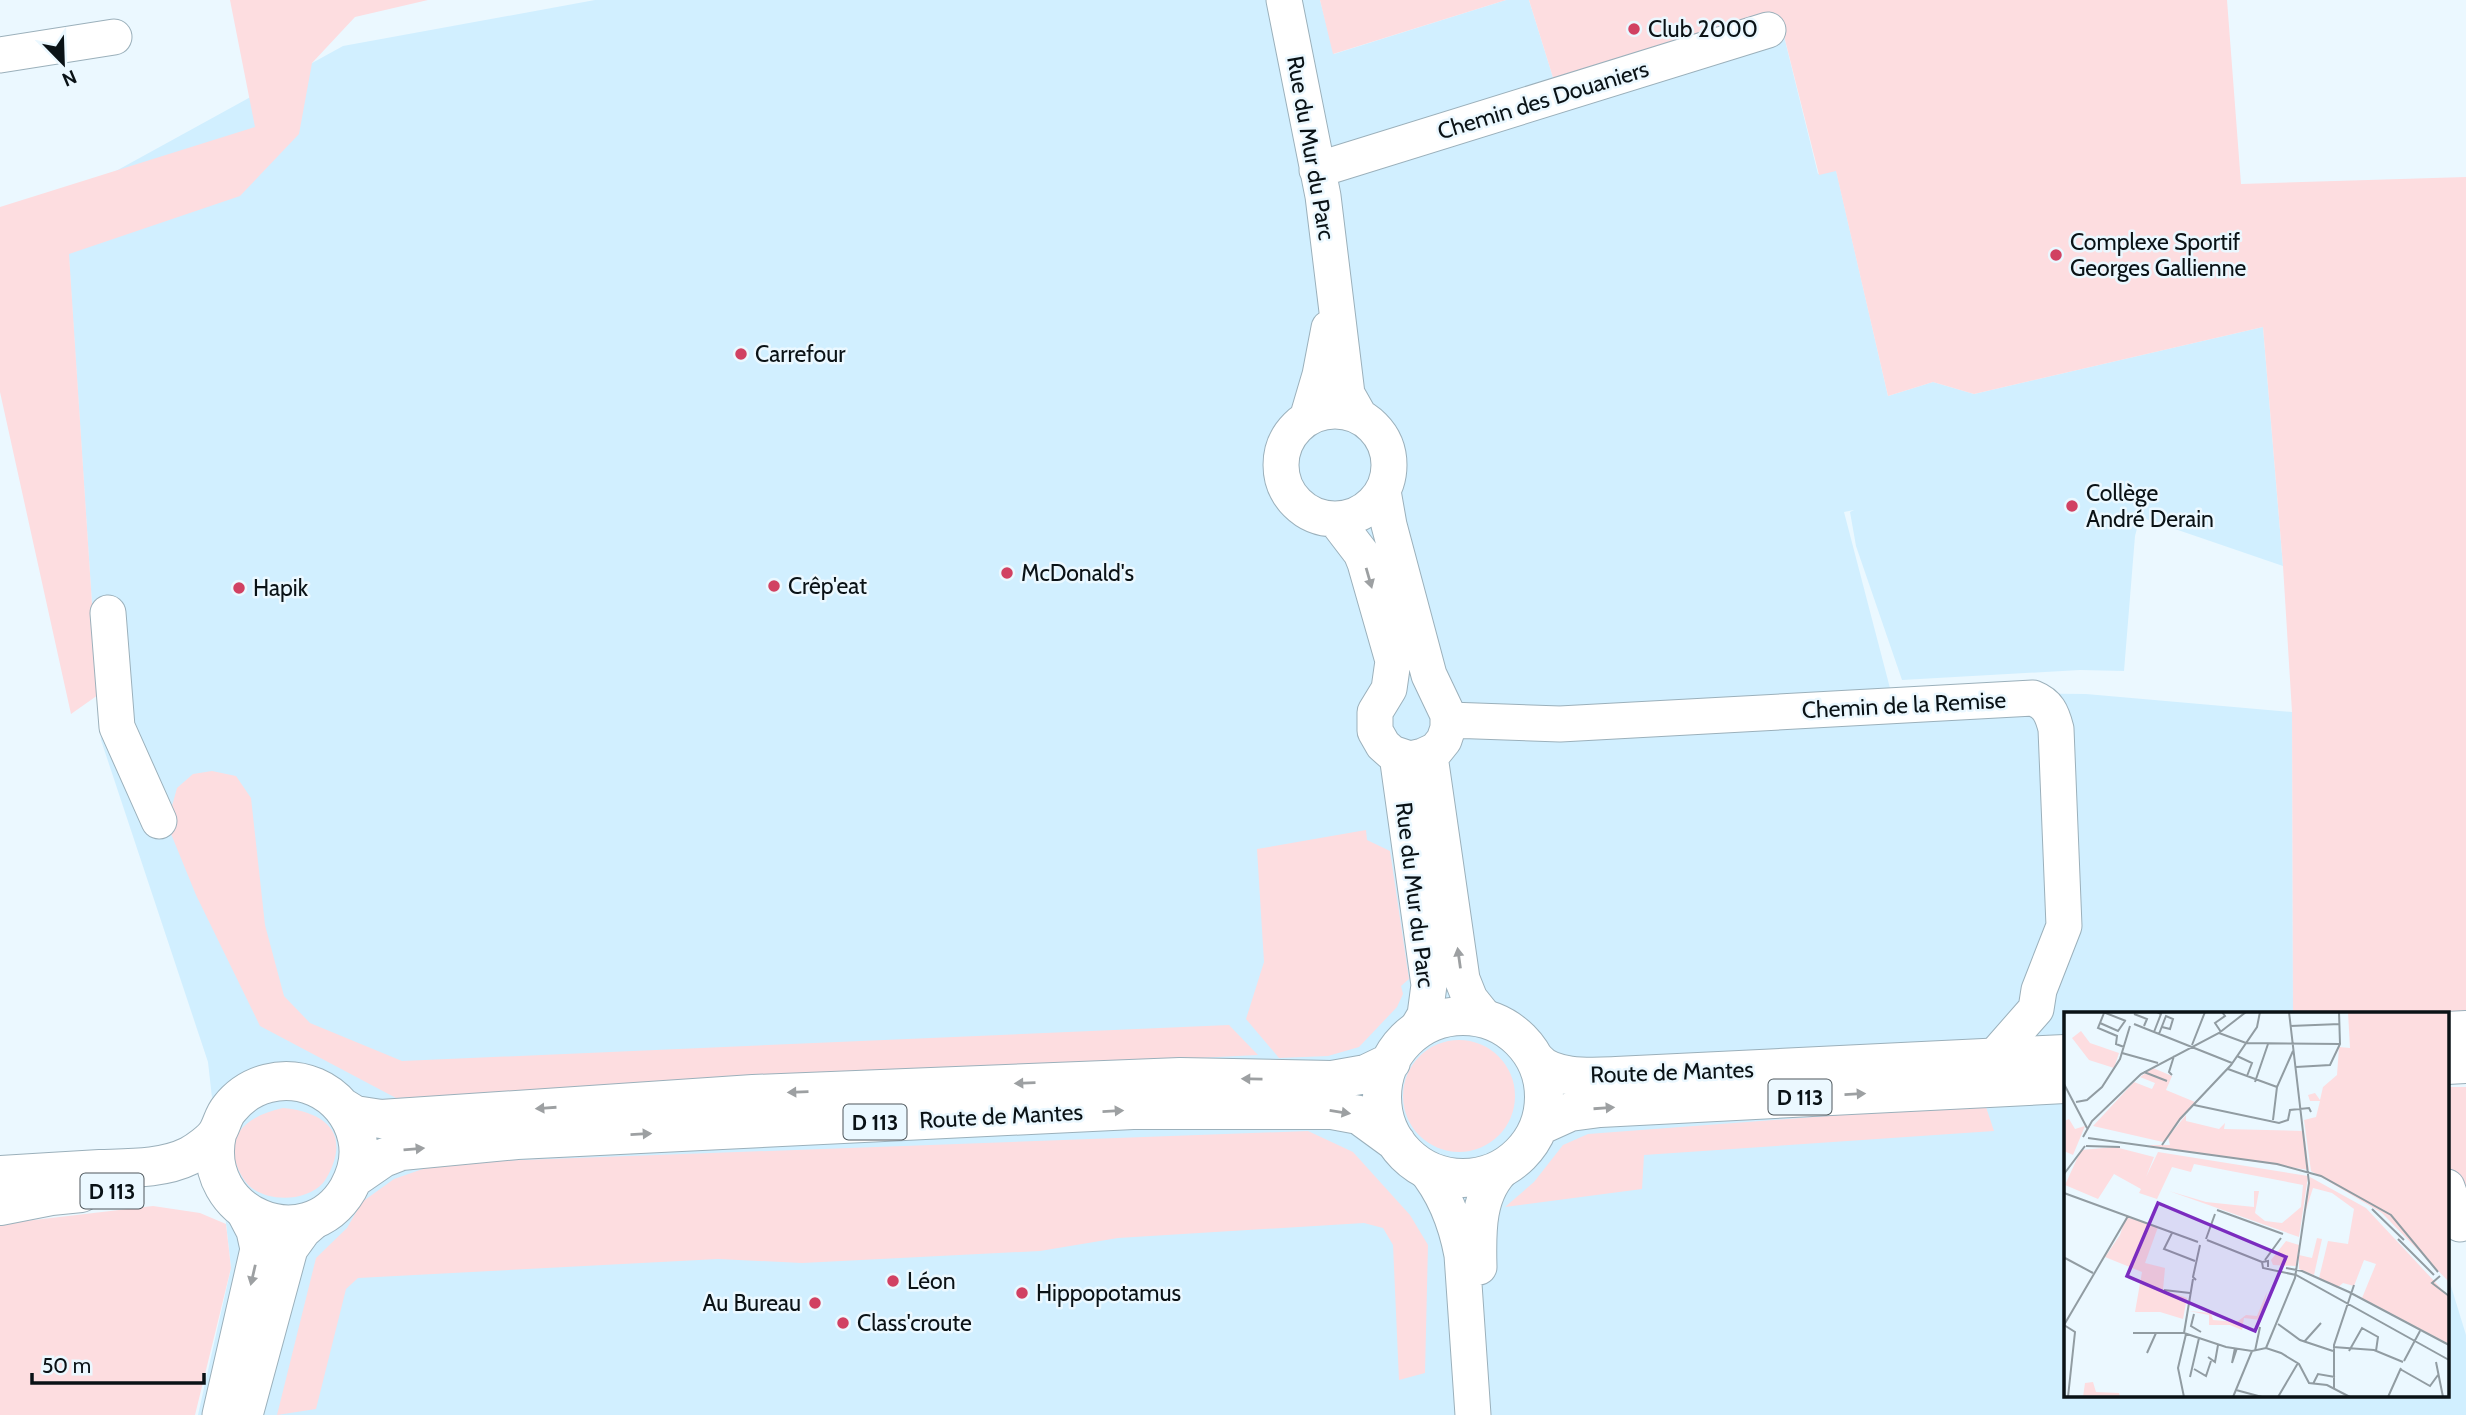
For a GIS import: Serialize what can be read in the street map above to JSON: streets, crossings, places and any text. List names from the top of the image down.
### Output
{
  "streets": {
    "main road": ["Route de Mantes", "D 113"],
    "street": ["Chemin des Douaniers", "Rue du Mur du Parc", "Chemin de la Remise"]
  },
  "crossings": [
    ["Chemin des Douaniers", "Rue du Mur du Parc"],
    ["Rue du Mur du Parc", "Route de Mantes"],
    ["Rue du Mur du Parc", "D 113"],
    ["Chemin de la Remise", "Route de Mantes"],
    ["Route de Mantes", "D 113"]
  ],
  "places": [
    "Club 2000",
    "Complexe Sportif Georges Gallienne",
    "Carrefour",
    "Collège André Derain",
    "McDonald's",
    "Crêp'eat",
    "Hapik",
    "Léon",
    "Hippopotamus",
    "Au Bureau",
    "Class'croute"
  ],
  "scale_bar": "50 m",
  "north": "bottom right"
}
